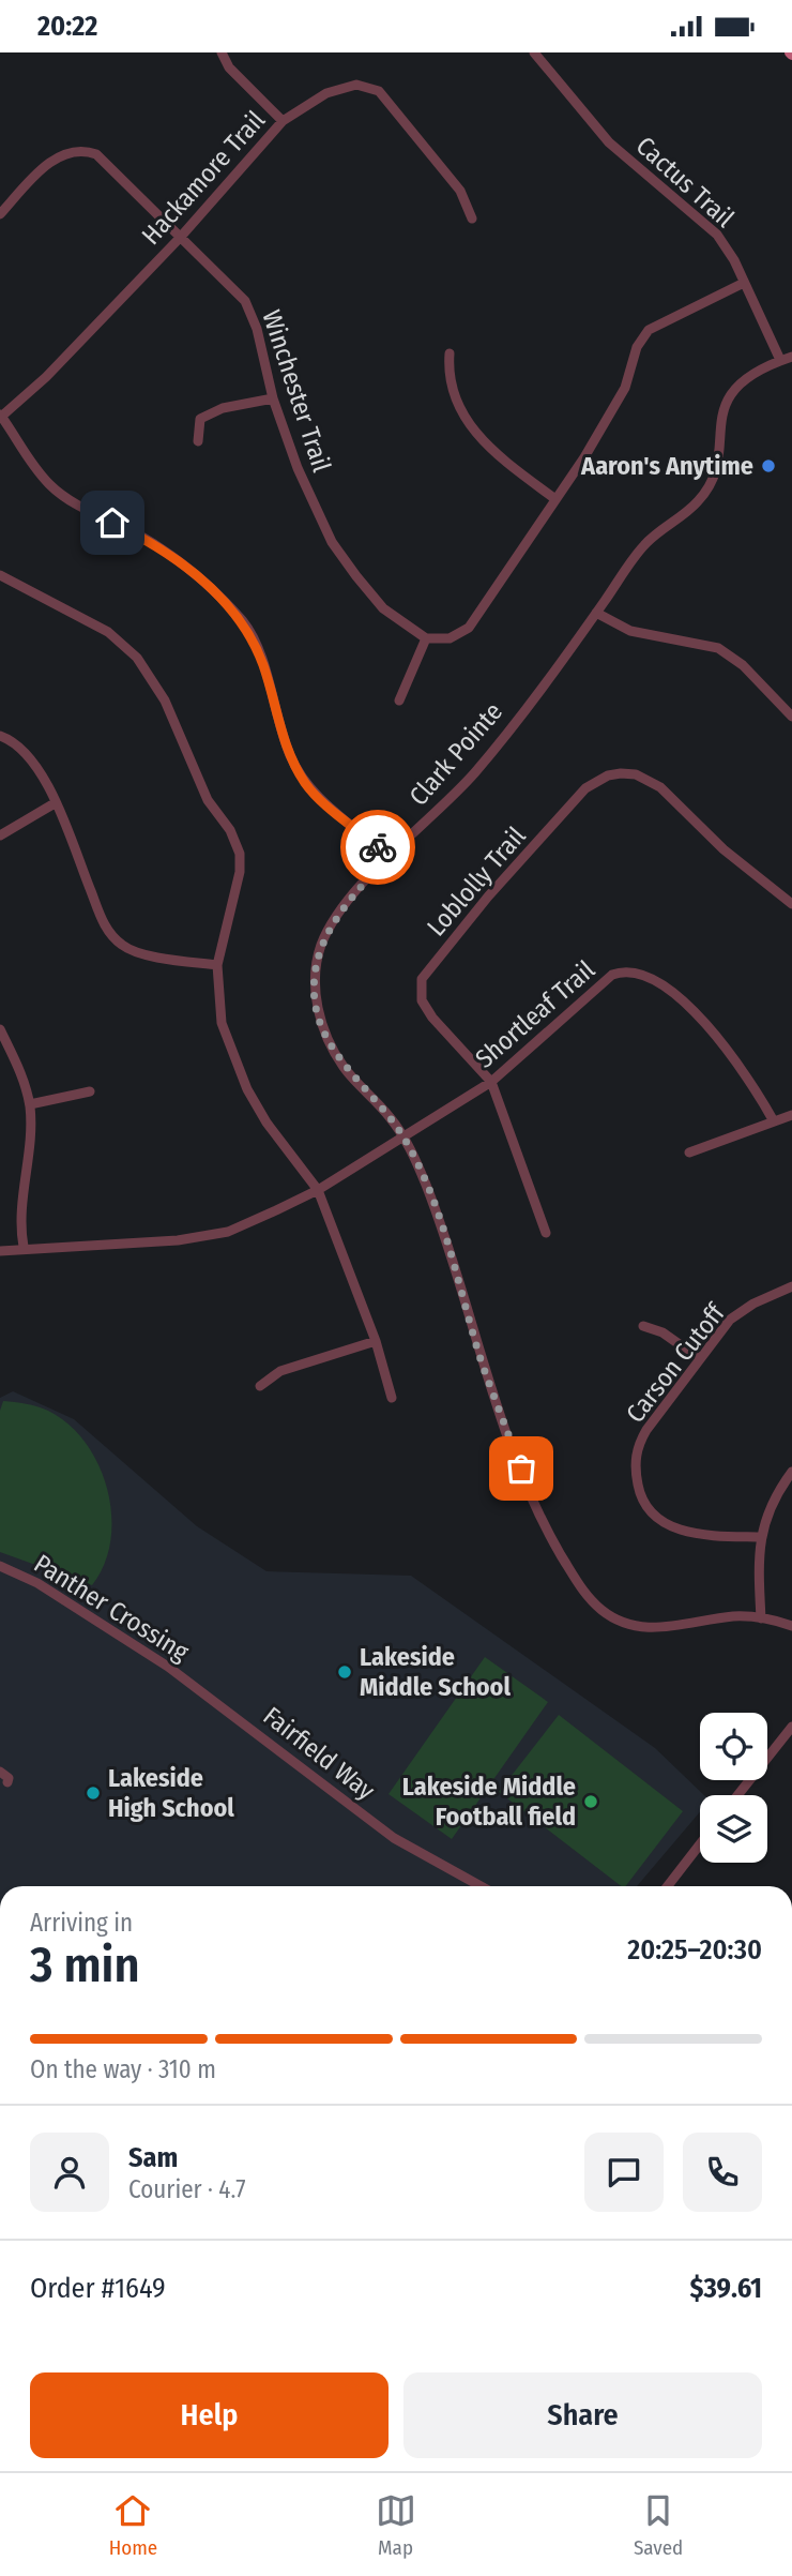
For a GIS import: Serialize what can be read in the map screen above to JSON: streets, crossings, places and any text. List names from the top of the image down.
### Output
{
  "streets": {
    "street": [
      "Hackamore Trail",
      "Cactus Trail",
      "Winchester Trail",
      "Clark Pointe",
      "Loblolly Trail",
      "Shortleaf Trail",
      "Carson Cutoff",
      "Panther Crossing",
      "Fairfield Way"
    ]
  },
  "crossings": [
    ["Hackamore Trail", "Winchester Trail"],
    ["Cactus Trail", "Clark Pointe"],
    ["Clark Pointe", "Shortleaf Trail"],
    ["Loblolly Trail", "Shortleaf Trail"],
    ["Panther Crossing", "Fairfield Way"]
  ],
  "places": [
    "Aaron's Anytime",
    "Lakeside Middle School",
    "Lakeside High School",
    "Lakeside Middle Football field"
  ],
  "page": {
    "status": "20:22",
    "heading": ["3 min", "Arriving in", "20:25–20:30"],
    "panel": [
      "Sam",
      "Courier · 4.7",
      "Order #1649",
      "$39.61"
    ],
    "bar": "On the way · 310 m",
    "buttons": ["Help", "Share"],
    "tabs": ["Home", "Map", "Saved"]
  }
}
